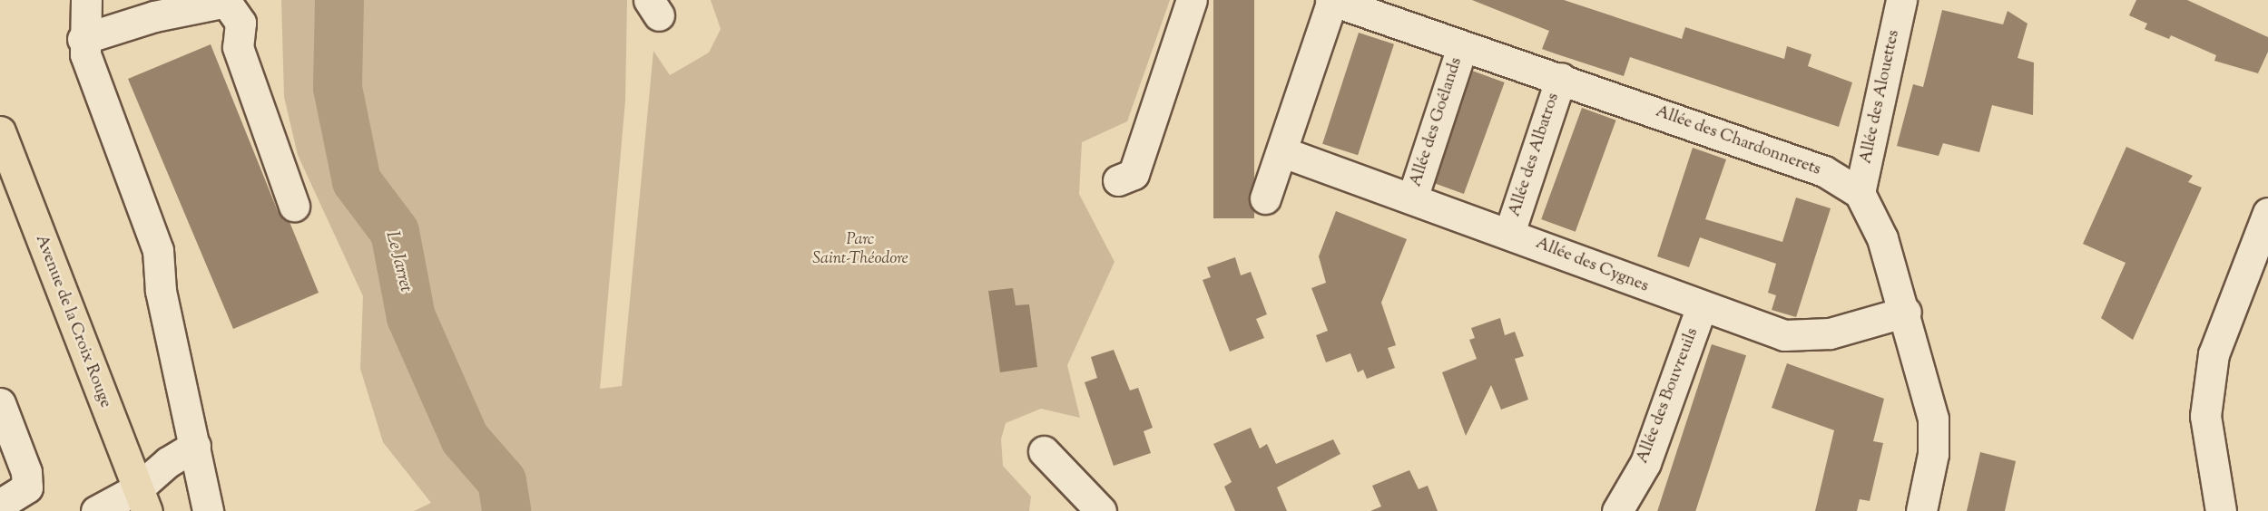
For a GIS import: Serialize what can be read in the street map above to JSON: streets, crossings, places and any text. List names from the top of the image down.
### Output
{
  "streets": {
    "main road": ["Avenue de la Croix Rouge"],
    "street": [
      "Allée des Alouettes",
      "Allée des Goélands",
      "Allée des Chardonnerets",
      "Allée des Albatros",
      "Allée des Cygnes",
      "Allée des Bouvreuils"
    ]
  },
  "crossings": [
    ["Allée des Alouettes", "Allée des Chardonnerets"],
    ["Allée des Goélands", "Allée des Chardonnerets"],
    ["Allée des Goélands", "Allée des Cygnes"],
    ["Allée des Chardonnerets", "Allée des Albatros"],
    ["Allée des Albatros", "Allée des Cygnes"],
    ["Allée des Cygnes", "Allée des Bouvreuils"]
  ],
  "water": ["Le Jarret"],
  "parks": ["Parc Saint-Théodore"]
}
